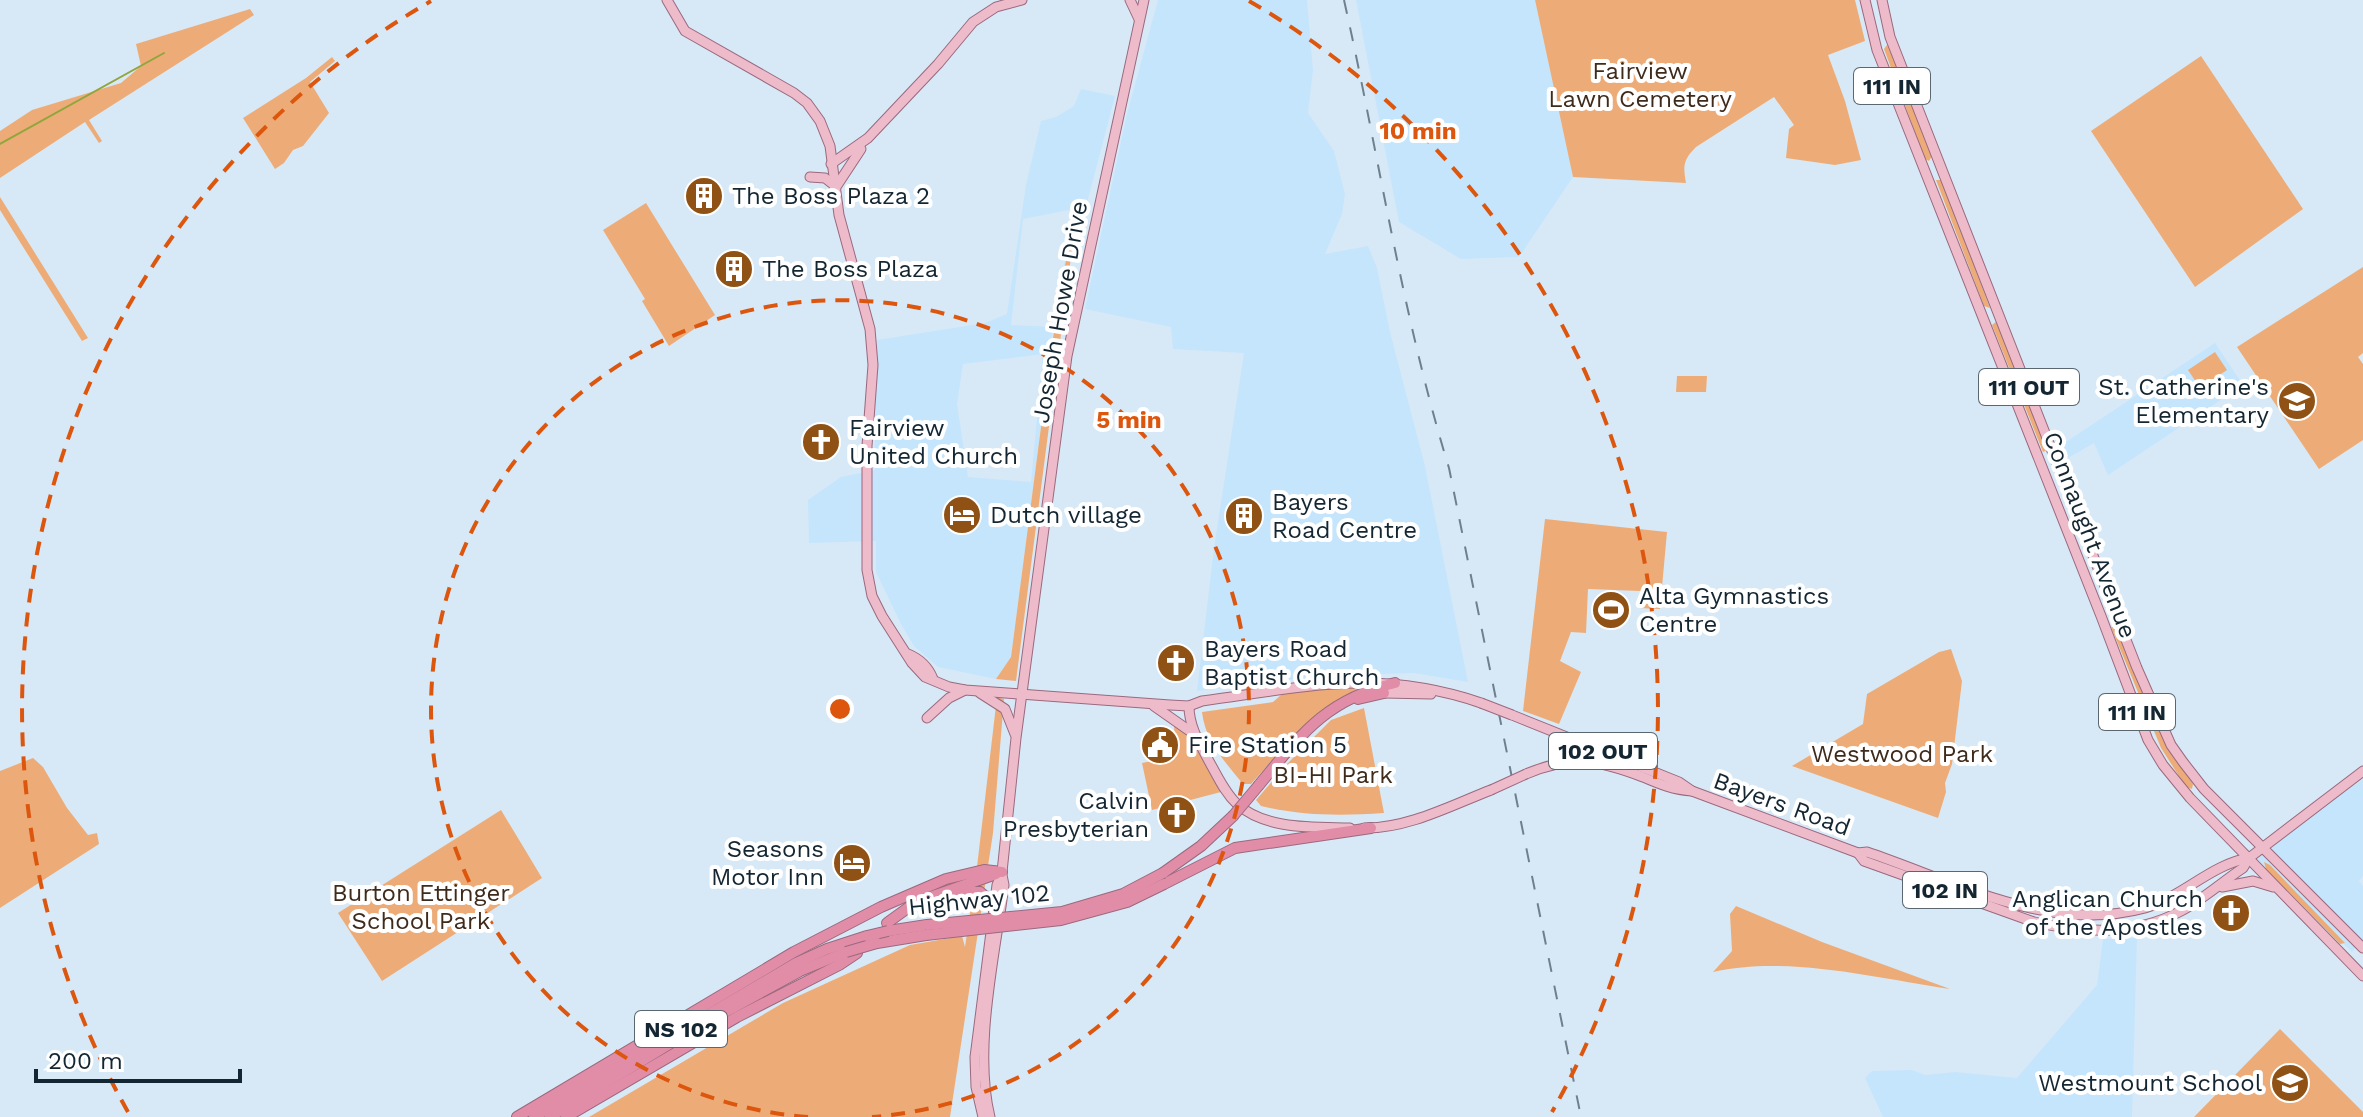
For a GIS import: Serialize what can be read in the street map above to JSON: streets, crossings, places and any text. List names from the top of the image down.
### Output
{
  "streets": {
    "highway": ["Highway 102", "NS 102"],
    "main road": [
      "111 IN",
      "Joseph Howe Drive",
      "111 OUT",
      "Connaught Avenue",
      "102 OUT",
      "Bayers Road",
      "102 IN"
    ]
  },
  "crossings": [
    ["Joseph Howe Drive", "Bayers Road"],
    ["Connaught Avenue", "Bayers Road"],
    ["Bayers Road", "Highway 102"],
    ["Bayers Road", "NS 102"],
    ["Highway 102", "NS 102"]
  ],
  "parks": [
    "Fairview Lawn Cemetery",
    "Westwood Park",
    "BI-HI Park",
    "Burton Ettinger School Park"
  ],
  "places": {
    "building": ["The Boss Plaza 2", "The Boss Plaza", "Bayers Road Centre"],
    "school or university": ["St. Catherine's Elementary", "Westmount School"],
    "church": [
      "Fairview United Church",
      "Bayers Road Baptist Church",
      "Calvin Presbyterian",
      "Anglican Church of the Apostles"
    ],
    "hotel": ["Dutch village", "Seasons Motor Inn"],
    "sports": ["Alta Gymnastics Centre"],
    "public building": ["Fire Station 5"]
  },
  "scale_bar": "200 m",
  "rings": ["10 min", "5 min"]
}
